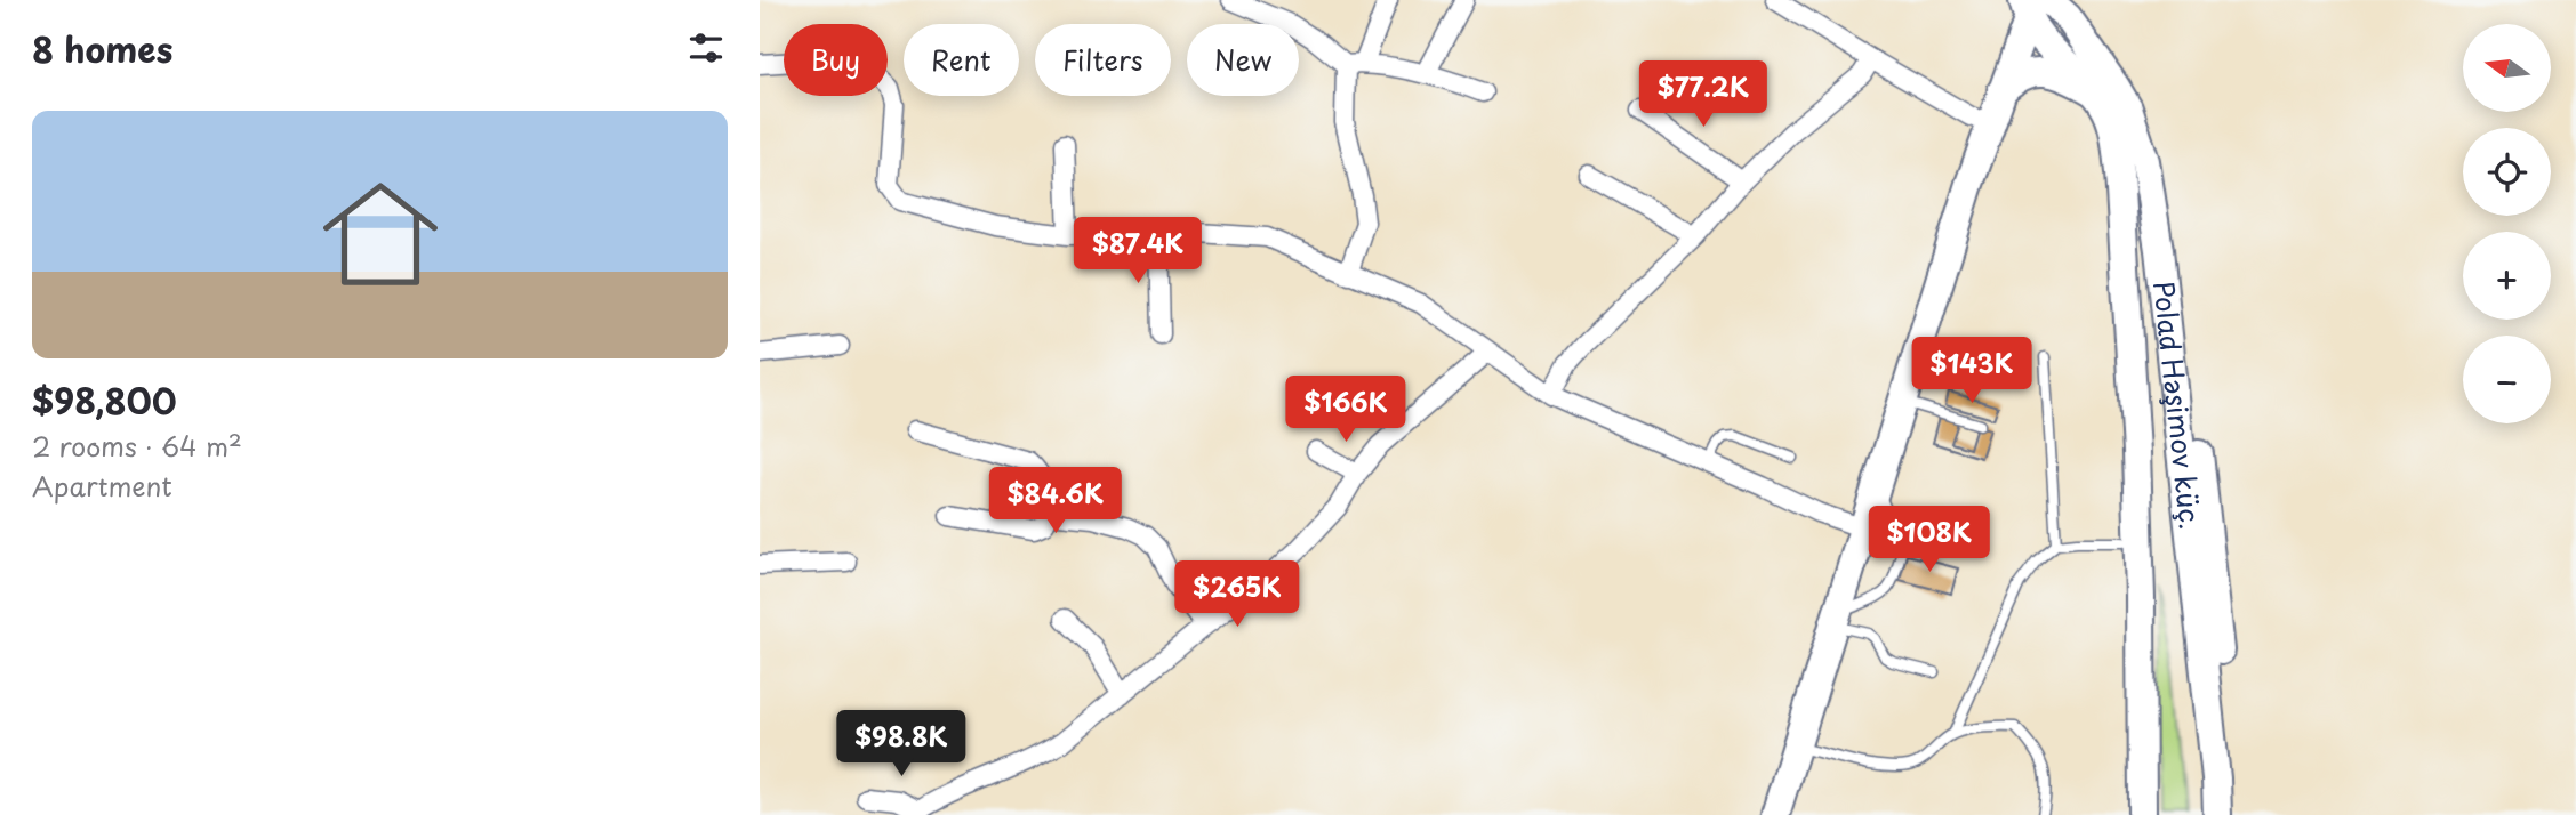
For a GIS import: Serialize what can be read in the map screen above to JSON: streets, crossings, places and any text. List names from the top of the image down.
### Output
{
  "streets": {
    "main road": ["Polad Həşimov küç."]
  },
  "north": "left",
  "page": {
    "heading": "8 homes",
    "map_buttons": ["+", "−"],
    "chip": [
      "Buy",
      "Rent",
      "Filters",
      "New"
    ],
    "price": [
      "$77.2K",
      "$87.4K",
      "$143K",
      "$166K",
      "$84.6K",
      "$108K",
      "$265K",
      "$98.8K"
    ],
    "list": [
      {
        "name": "$98,800",
        "note": "2 rooms · 64 m² · Apartment"
      }
    ]
  }
}
